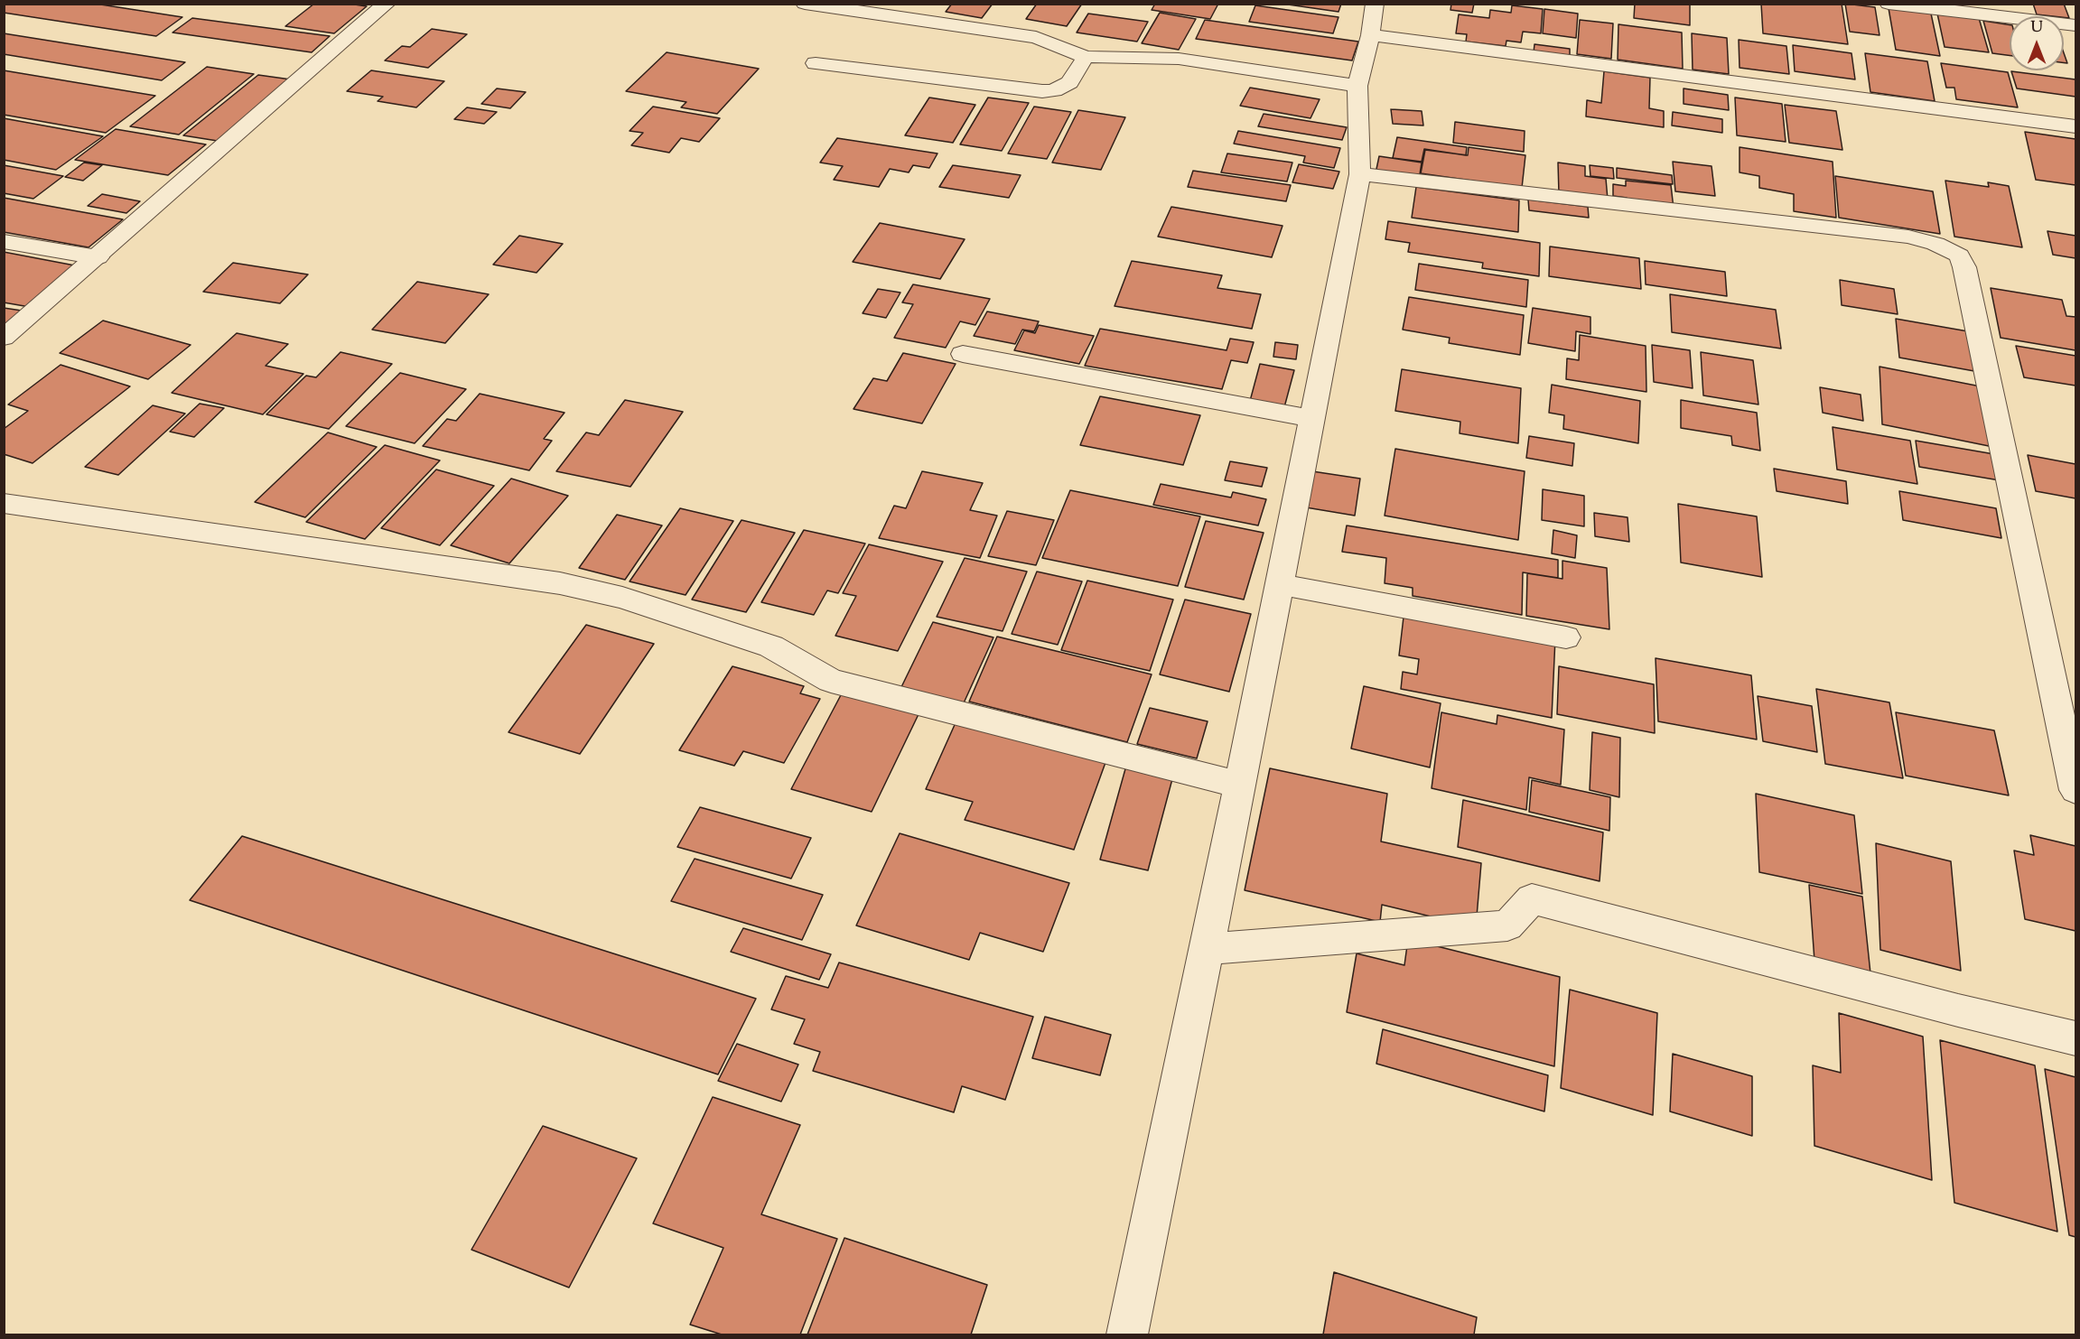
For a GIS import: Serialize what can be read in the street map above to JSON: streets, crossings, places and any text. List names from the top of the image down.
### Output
{
  "north": "top"
}
